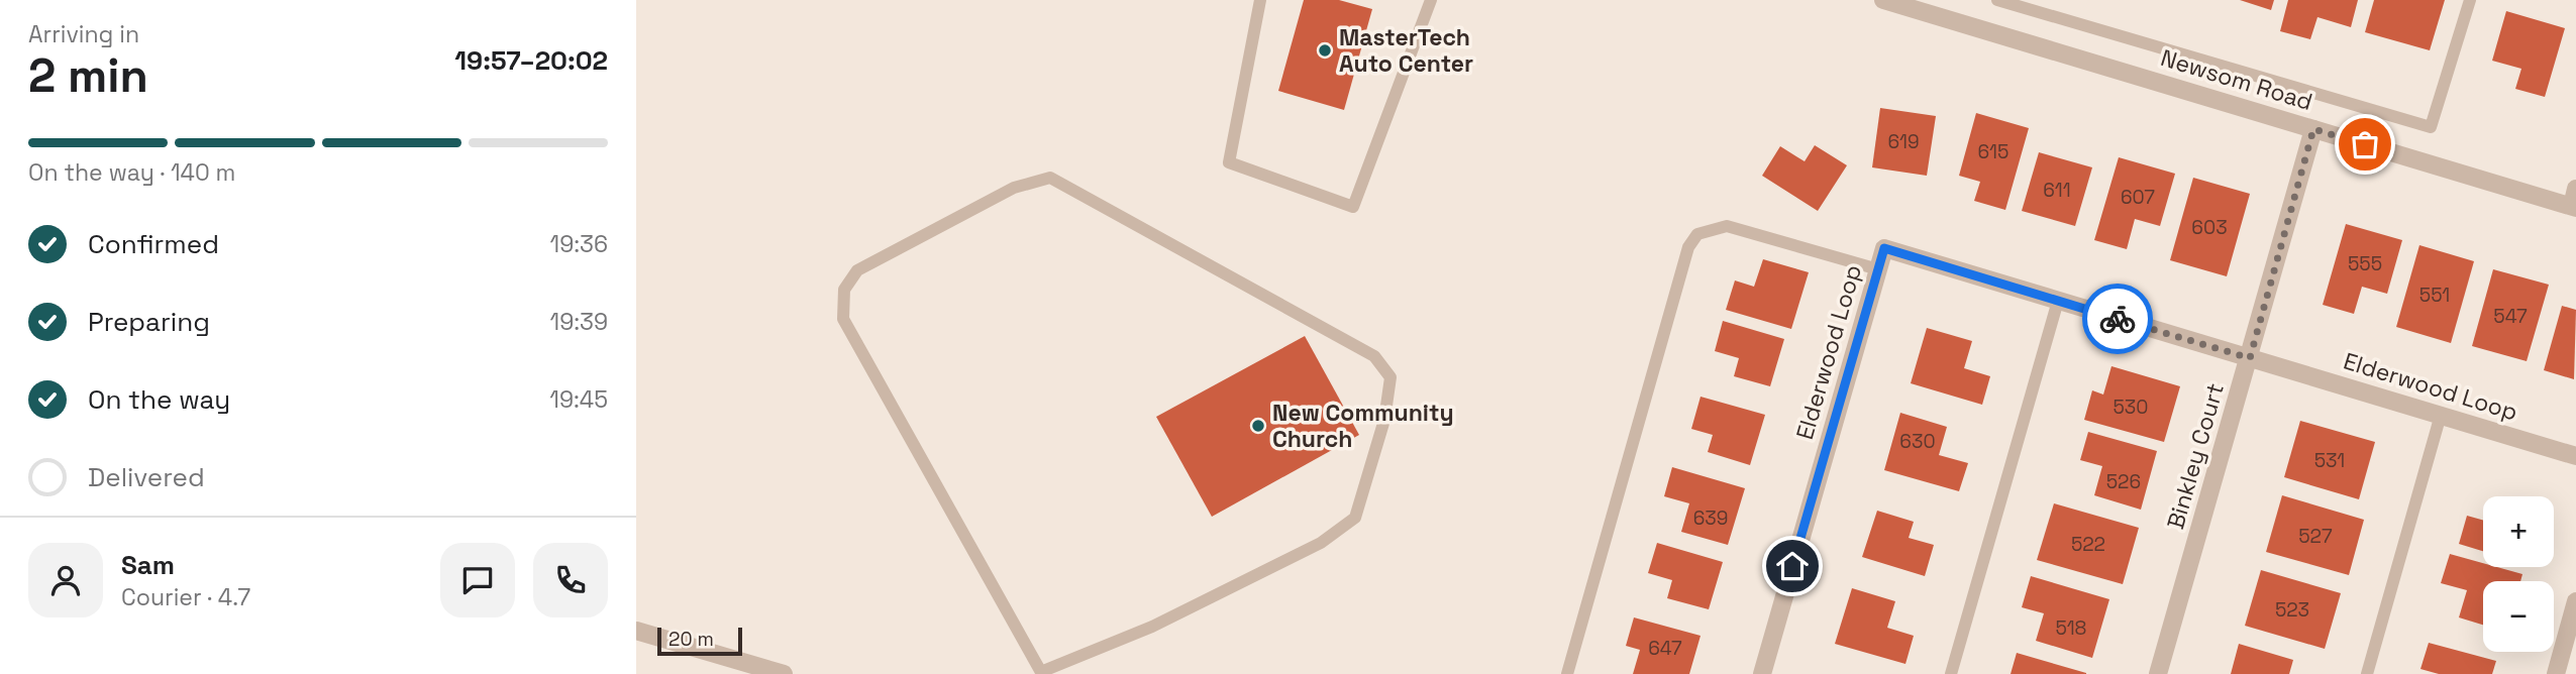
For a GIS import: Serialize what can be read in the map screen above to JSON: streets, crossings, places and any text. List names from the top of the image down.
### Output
{
  "streets": {
    "street": ["Newsom Road", "Elderwood Loop", "Binkley Court"]
  },
  "crossings": [
    ["Newsom Road", "Binkley Court"],
    ["Elderwood Loop", "Binkley Court"]
  ],
  "places": ["MasterTech Auto Center", "New Community Church"],
  "house_numbers": [
    "619",
    "615",
    "611",
    "607",
    "603",
    "555",
    "551",
    "547",
    "530",
    "630",
    "531",
    "526",
    "639",
    "527",
    "522",
    "523",
    "518",
    "647"
  ],
  "scale_bar": "20 m",
  "page": {
    "heading": ["2 min", "Arriving in", "19:57–20:02"],
    "panel": ["Sam", "Courier · 4.7"],
    "bar": "On the way · 140 m",
    "list": [
      ["Confirmed", "19:36"],
      ["Preparing", "19:39"],
      ["On the way", "19:45"],
      "Delivered"
    ],
    "map_buttons": ["+", "−"],
    "scale": "20 m"
  }
}
